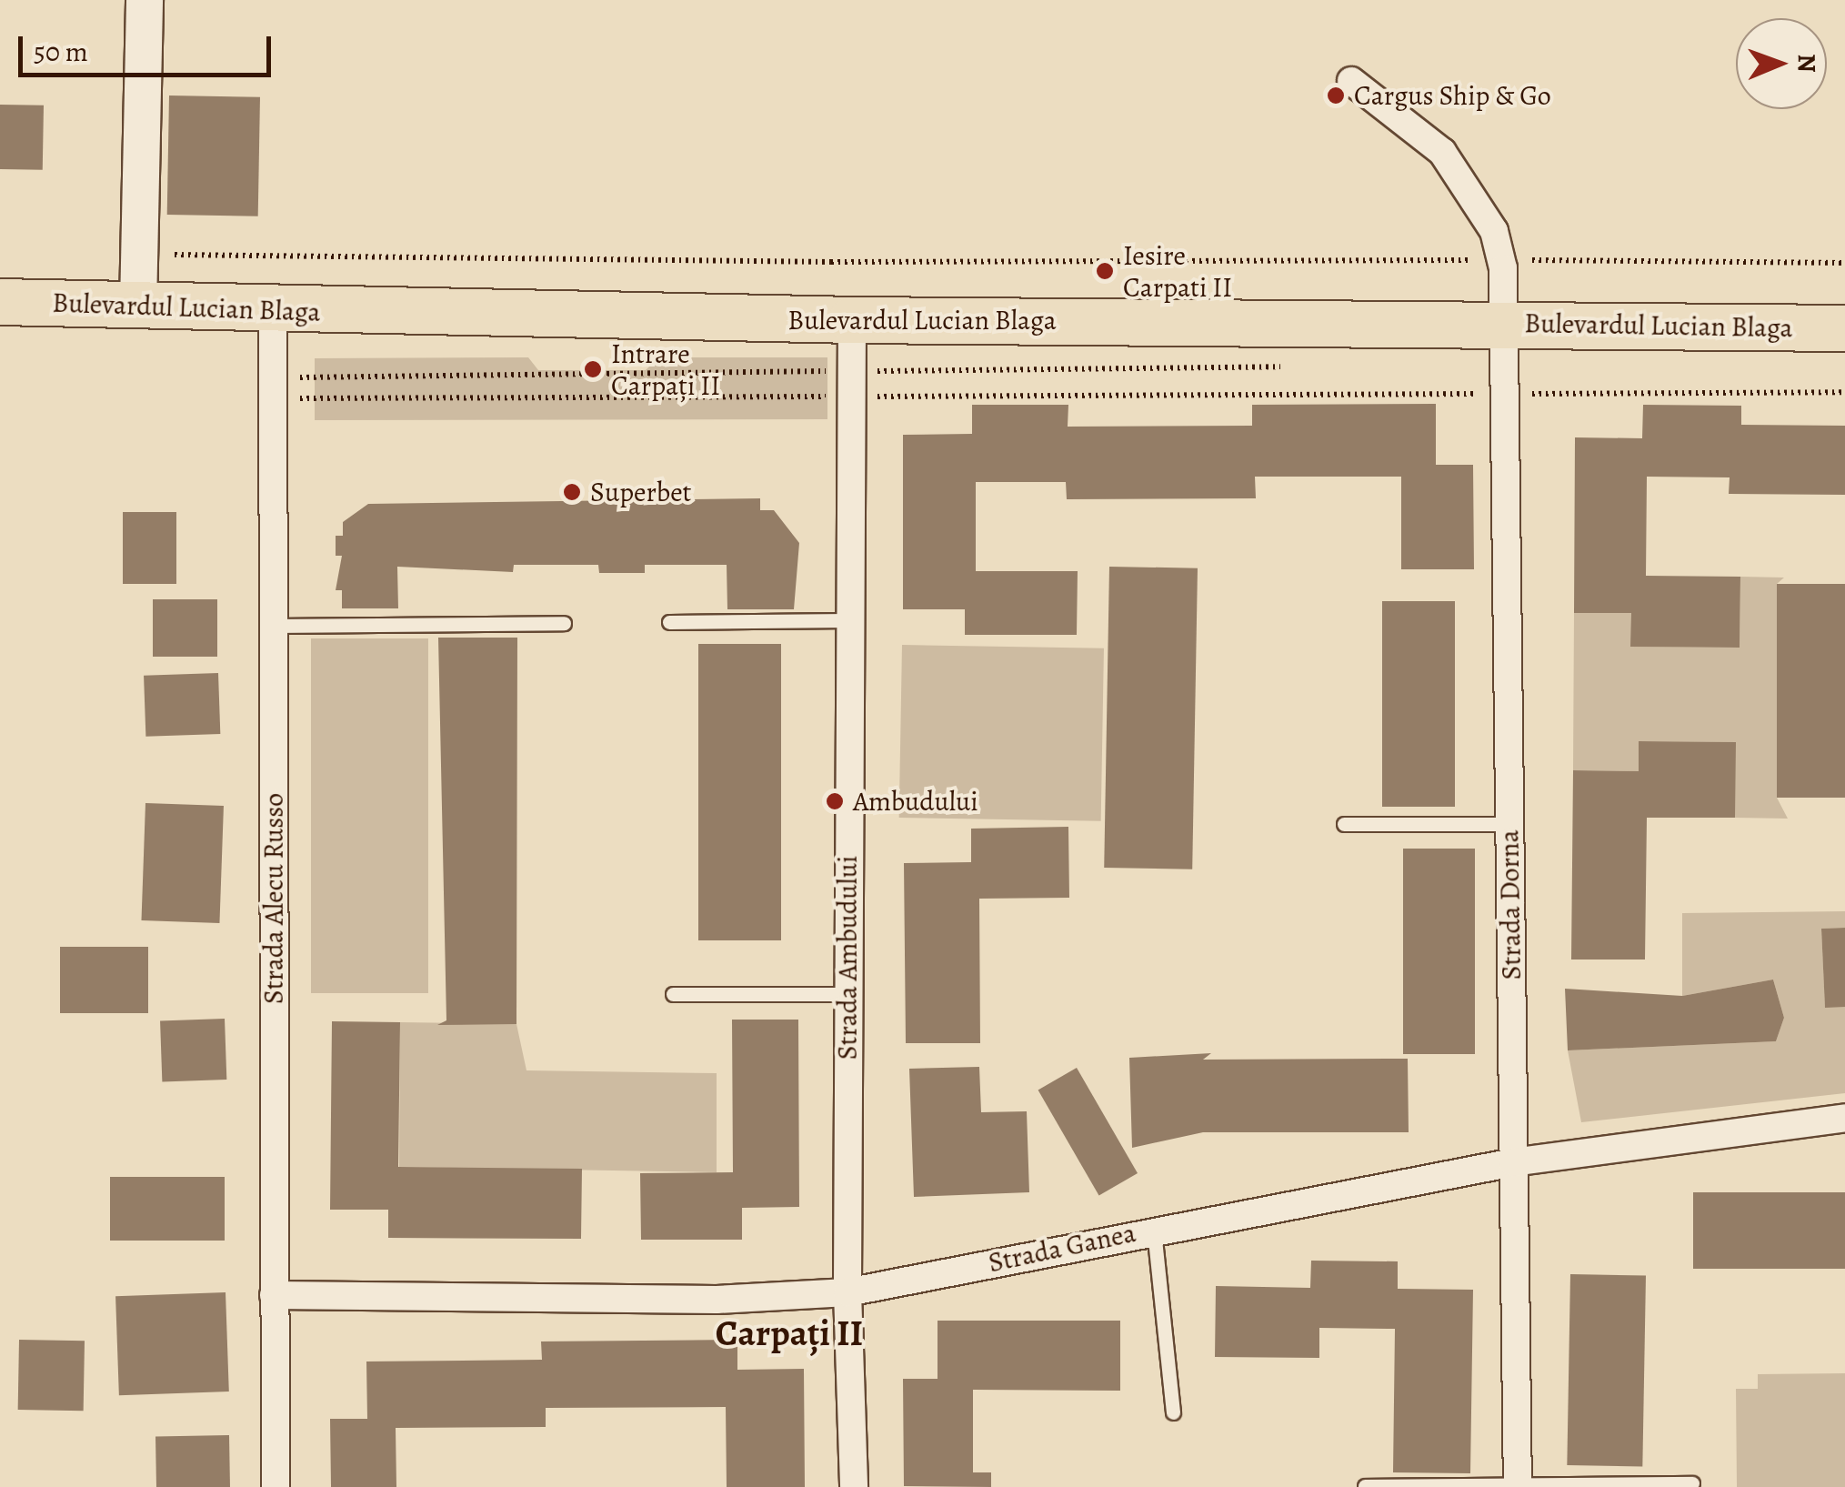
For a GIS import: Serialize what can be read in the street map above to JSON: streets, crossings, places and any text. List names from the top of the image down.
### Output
{
  "streets": {
    "main road": ["Bulevardul Lucian Blaga"],
    "street": [
      "Strada Alecu Russo",
      "Strada Dorna",
      "Strada Ambudului",
      "Strada Ganea"
    ]
  },
  "crossings": [
    ["Bulevardul Lucian Blaga", "Strada Alecu Russo"],
    ["Bulevardul Lucian Blaga", "Strada Dorna"],
    ["Bulevardul Lucian Blaga", "Strada Ambudului"],
    ["Strada Alecu Russo", "Strada Ganea"],
    ["Strada Dorna", "Strada Ganea"],
    ["Strada Ambudului", "Strada Ganea"]
  ],
  "districts": ["Carpați II"],
  "places": [
    "Cargus Ship & Go",
    "Iesire Carpati II",
    "Intrare Carpați II",
    "Superbet",
    "Ambudului"
  ],
  "scale_bar": "50 m",
  "north": "right"
}
